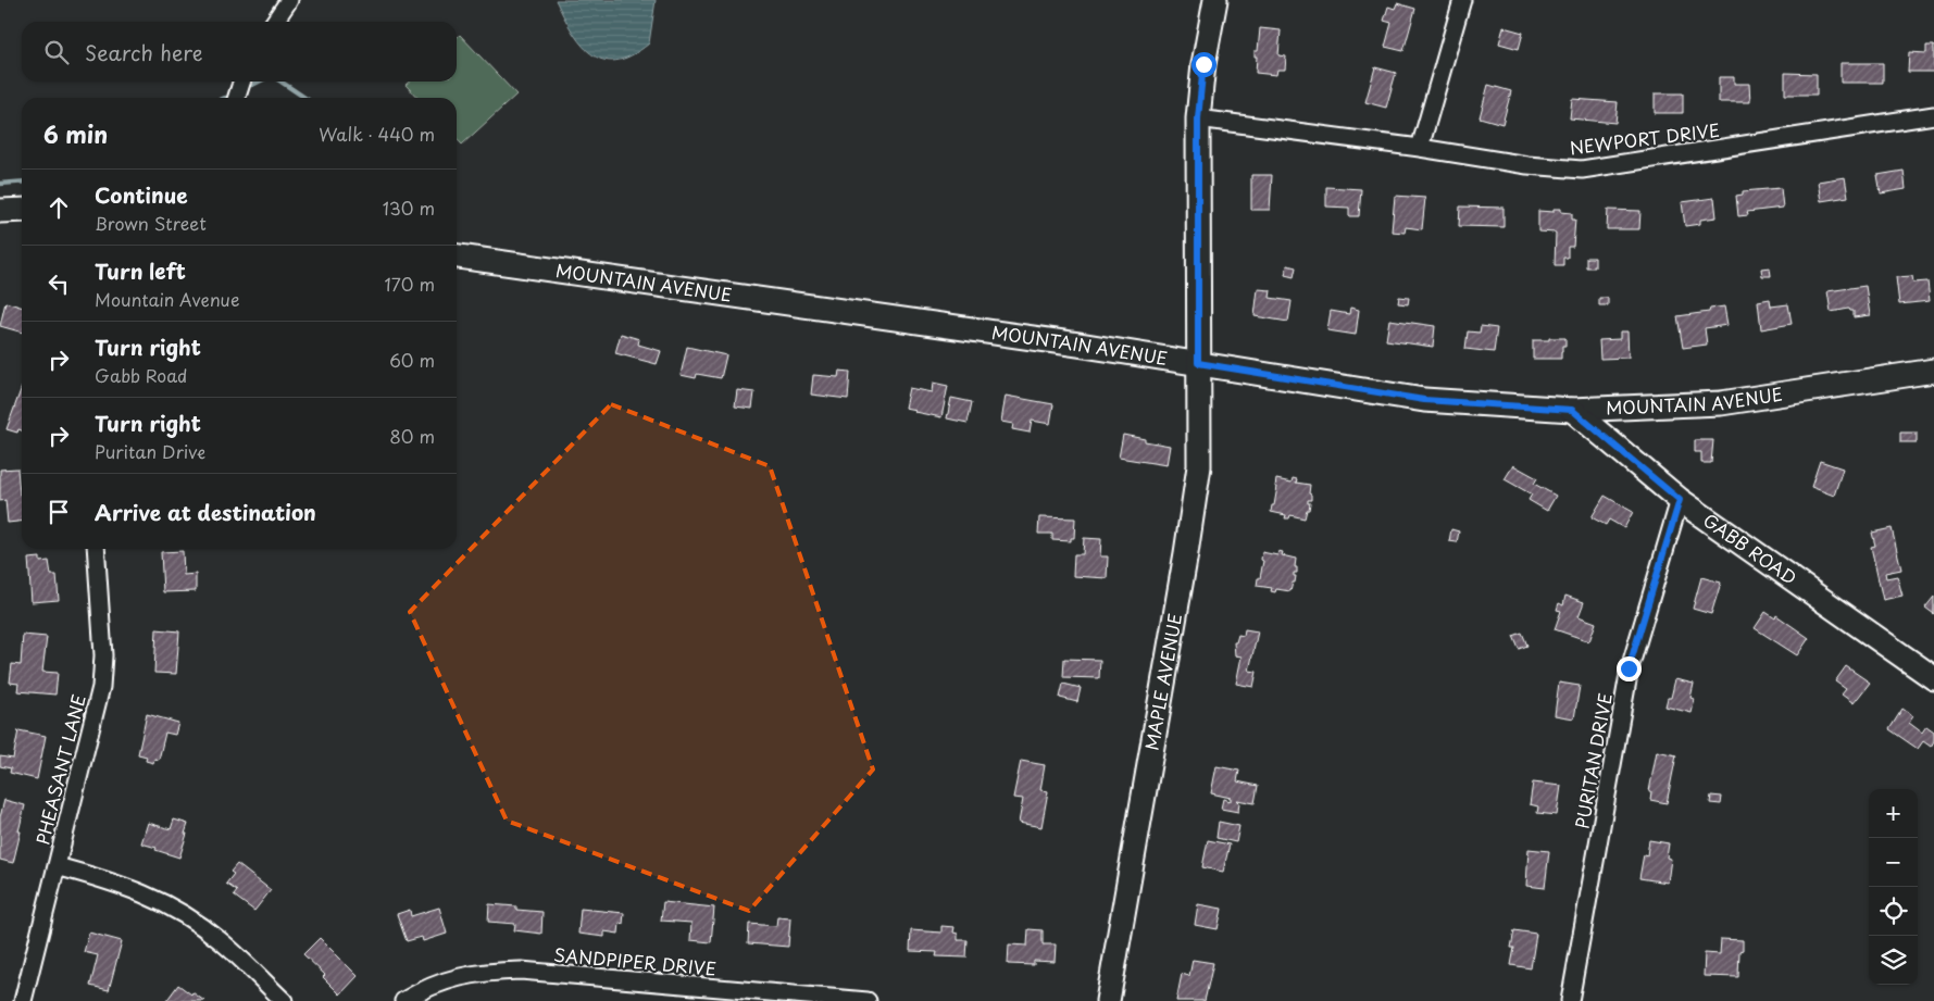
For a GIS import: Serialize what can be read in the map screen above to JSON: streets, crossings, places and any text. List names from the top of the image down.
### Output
{
  "streets": {
    "main road": ["MOUNTAIN AVENUE", "GABB ROAD", "MAPLE AVENUE"],
    "street": [
      "NEWPORT DRIVE",
      "PURITAN DRIVE",
      "PHEASANT LANE",
      "SANDPIPER DRIVE"
    ]
  },
  "crossings": [
    ["NEWPORT DRIVE", "MAPLE AVENUE"],
    ["MOUNTAIN AVENUE", "GABB ROAD"],
    ["MOUNTAIN AVENUE", "MAPLE AVENUE"],
    ["GABB ROAD", "PURITAN DRIVE"]
  ],
  "page": {
    "search": "Search here",
    "heading": ["6 min", "Walk · 440 m"],
    "list": [
      ["Continue", "Brown Street", "130 m"],
      ["Turn left", "Mountain Avenue", "170 m"],
      ["Turn right", "Gabb Road", "60 m"],
      ["Turn right", "Puritan Drive", "80 m"],
      "Arrive at destination"
    ],
    "map_buttons": ["+", "−"]
  }
}
